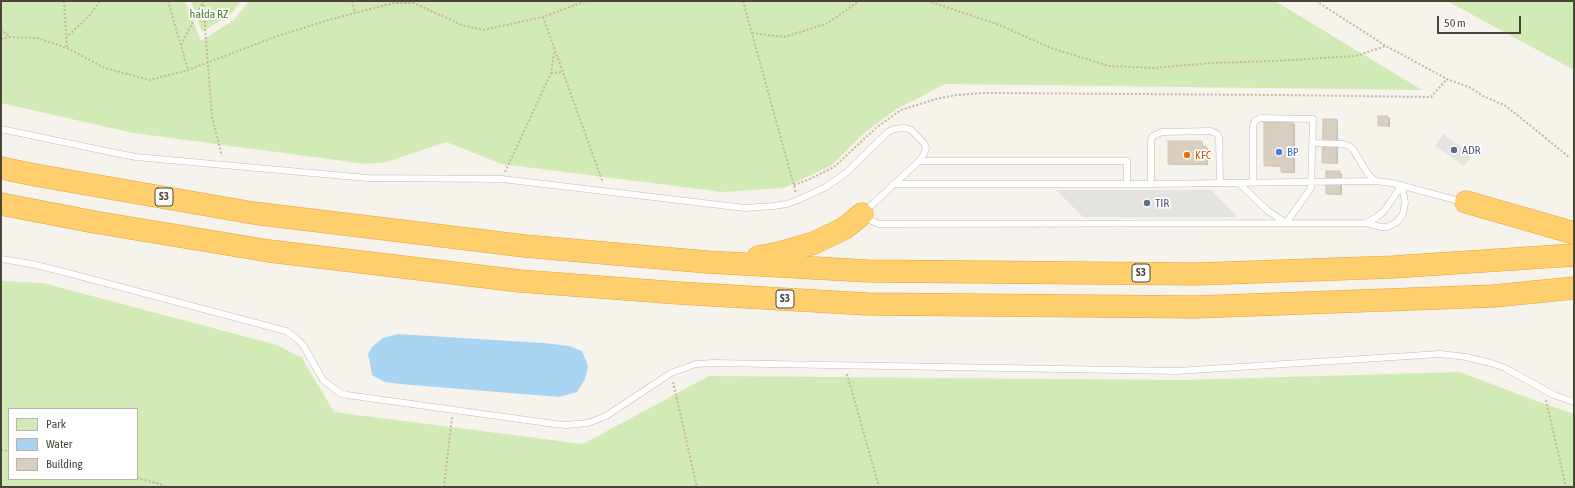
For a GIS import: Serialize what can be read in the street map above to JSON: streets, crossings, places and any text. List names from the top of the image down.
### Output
{
  "streets": {
    "highway": ["S3"]
  },
  "parks": ["hałda RZ"],
  "places": [
    "ADR",
    "BP",
    "KFC",
    "TIR"
  ],
  "legend": ["Park", "Water", "Building"],
  "scale_bar": "50 m"
}
